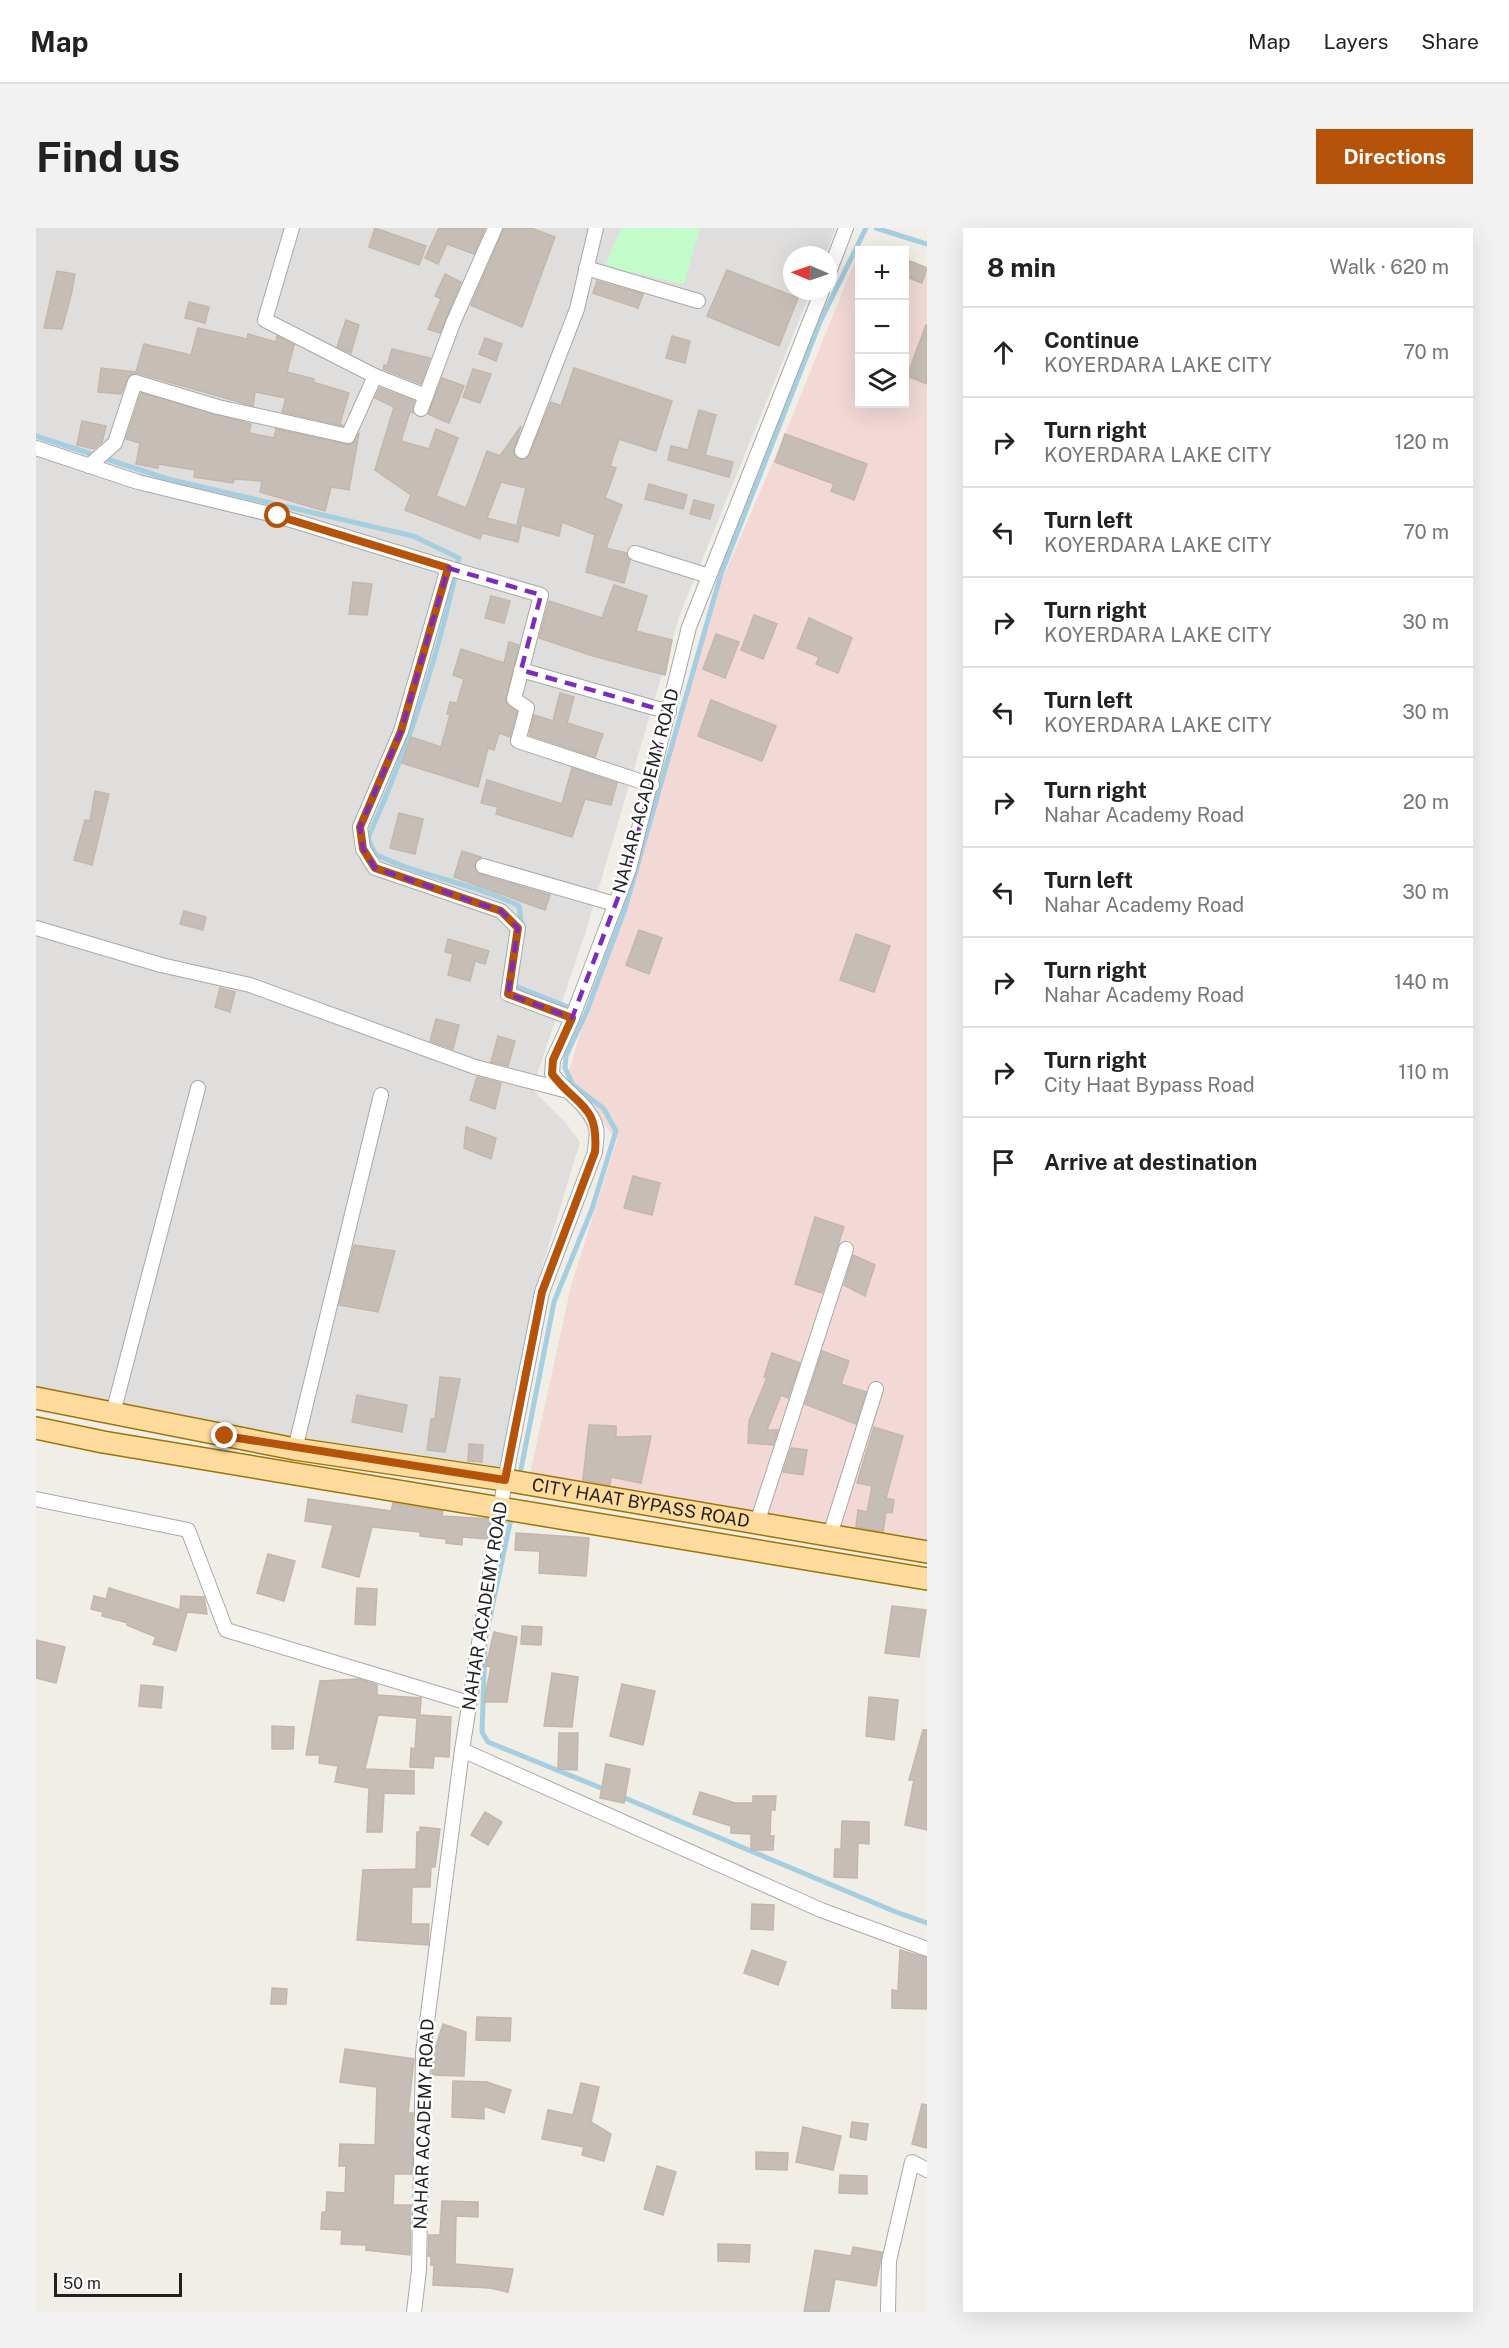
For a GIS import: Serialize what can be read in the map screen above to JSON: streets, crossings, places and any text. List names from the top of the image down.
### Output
{
  "streets": {
    "main road": ["CITY HAAT BYPASS ROAD"],
    "street": ["NAHAR ACADEMY ROAD"]
  },
  "crossings": [
    ["NAHAR ACADEMY ROAD", "CITY HAAT BYPASS ROAD"]
  ],
  "scale_bar": "50 m",
  "north": "left",
  "page": {
    "header": "Map",
    "nav": ["Map", "Layers", "Share"],
    "buttons": "Directions",
    "title": "Find us",
    "heading": ["8 min", "Walk · 620 m"],
    "map_buttons": ["+", "−"],
    "list": [
      ["Continue", "KOYERDARA LAKE CITY", "70 m"],
      ["Turn right", "KOYERDARA LAKE CITY", "120 m"],
      ["Turn left", "KOYERDARA LAKE CITY", "70 m"],
      ["Turn right", "KOYERDARA LAKE CITY", "30 m"],
      ["Turn left", "KOYERDARA LAKE CITY", "30 m"],
      ["Turn right", "Nahar Academy Road", "20 m"],
      ["Turn left", "Nahar Academy Road", "30 m"],
      ["Turn right", "Nahar Academy Road", "140 m"],
      ["Turn right", "City Haat Bypass Road", "110 m"],
      "Arrive at destination"
    ],
    "scale": "50 m"
  }
}
